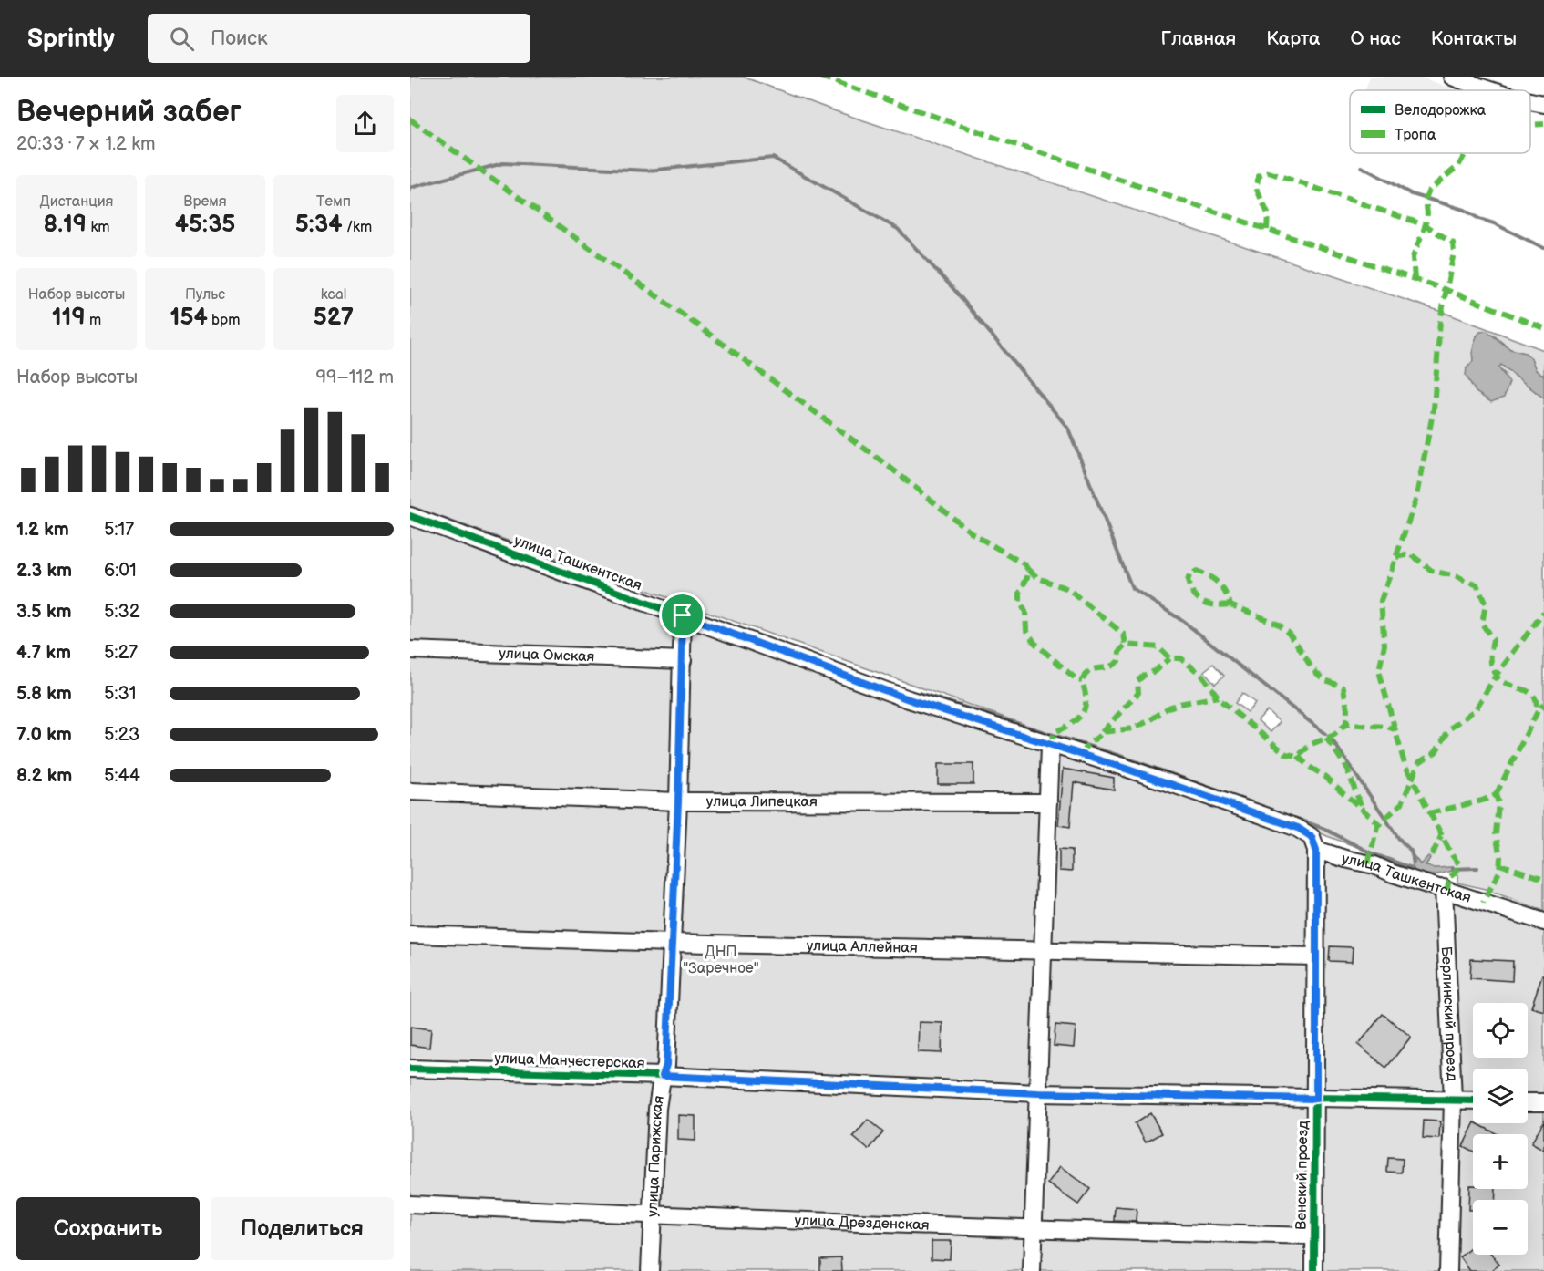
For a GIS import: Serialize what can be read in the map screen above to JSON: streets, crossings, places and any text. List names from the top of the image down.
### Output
{
  "streets": {
    "street": [
      "улица Ташкентская",
      "улица Омская",
      "улица Липецкая",
      "улица Аллейная",
      "Берлинский проезд",
      "улица Манчестерская",
      "улица Парижская",
      "Венский проезд",
      "улица Дрезденская"
    ]
  },
  "crossings": [
    ["улица Ташкентская", "Берлинский проезд"],
    ["улица Ташкентская", "улица Парижская"],
    ["улица Ташкентская", "Венский проезд"],
    ["улица Омская", "улица Парижская"],
    ["улица Липецкая", "улица Парижская"],
    ["улица Аллейная", "улица Парижская"],
    ["улица Аллейная", "Венский проезд"],
    ["Берлинский проезд", "улица Манчестерская"],
    ["улица Манчестерская", "улица Парижская"],
    ["улица Манчестерская", "Венский проезд"],
    ["улица Парижская", "улица Дрезденская"],
    ["Венский проезд", "улица Дрезденская"]
  ],
  "parks": ["ДНП \"Заречное\""],
  "legend": ["Велодорожка", "Тропа"],
  "page": {
    "header": "Sprintly",
    "search": "Поиск",
    "nav": [
      "Главная",
      "Карта",
      "О нас",
      "Контакты"
    ],
    "heading": ["Вечерний забег", "20:33 · 7 × 1.2 km"],
    "stats": [
      ["Дистанция", "8.19 km"],
      ["Время", "45:35"],
      ["Темп", "5:34 /km"],
      ["Набор высоты", "119 m"],
      ["Пульс", "154 bpm"],
      ["kcal", "527"]
    ],
    "chart": ["Набор высоты", "99–112 m"],
    "list": [
      {
        "name": "1.2 km",
        "note": "5:17"
      },
      {
        "name": "2.3 km",
        "note": "6:01"
      },
      {
        "name": "3.5 km",
        "note": "5:32"
      },
      {
        "name": "4.7 km",
        "note": "5:27"
      },
      {
        "name": "5.8 km",
        "note": "5:31"
      },
      {
        "name": "7.0 km",
        "note": "5:23"
      },
      {
        "name": "8.2 km",
        "note": "5:44"
      }
    ],
    "map_buttons": ["+", "−"],
    "buttons": ["Сохранить", "Поделиться"]
  }
}
